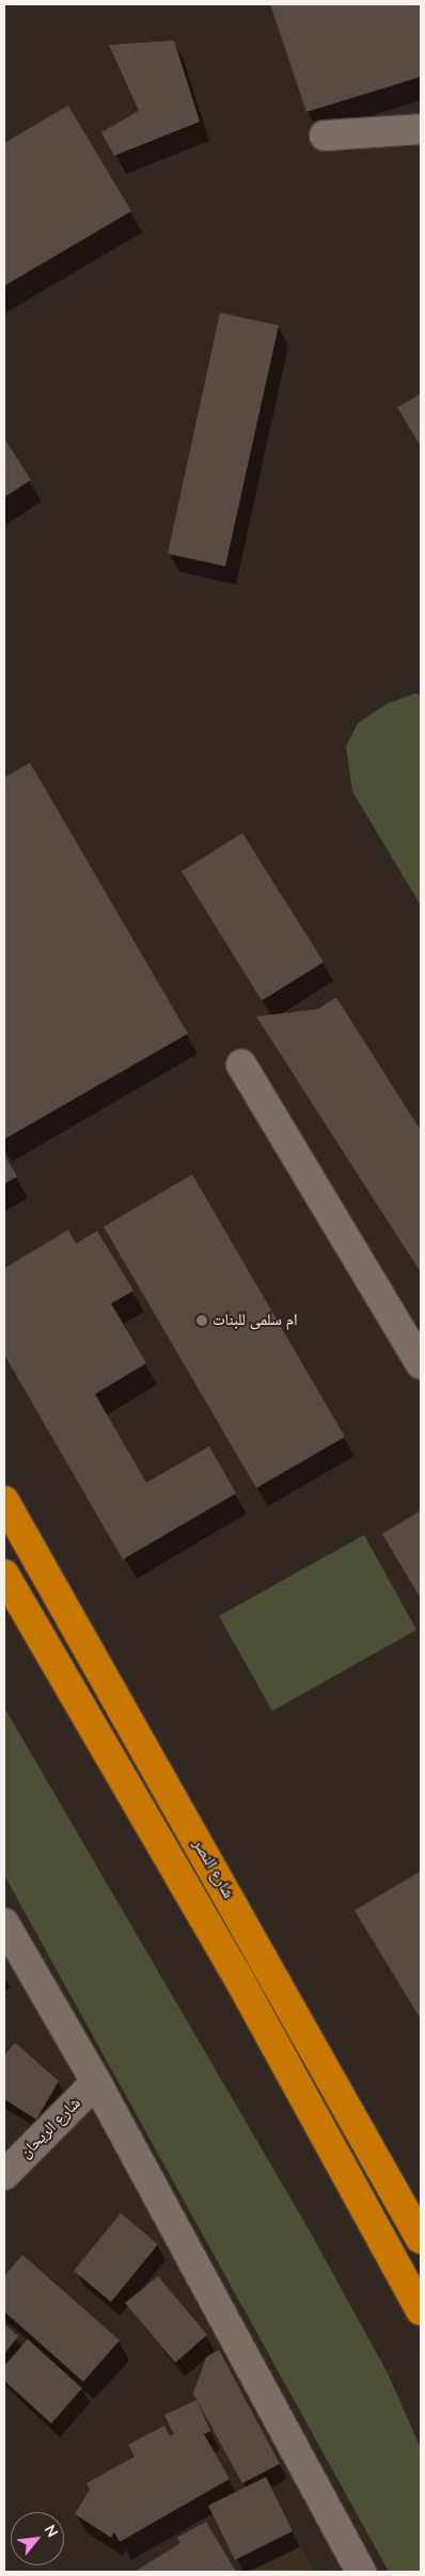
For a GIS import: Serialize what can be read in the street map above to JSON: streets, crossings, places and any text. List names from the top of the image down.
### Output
{
  "streets": {
    "highway": ["شارع النصر"],
    "street": ["شارع الريحان"]
  },
  "places": ["ام سلمى للبنات"],
  "north": "top right"
}
